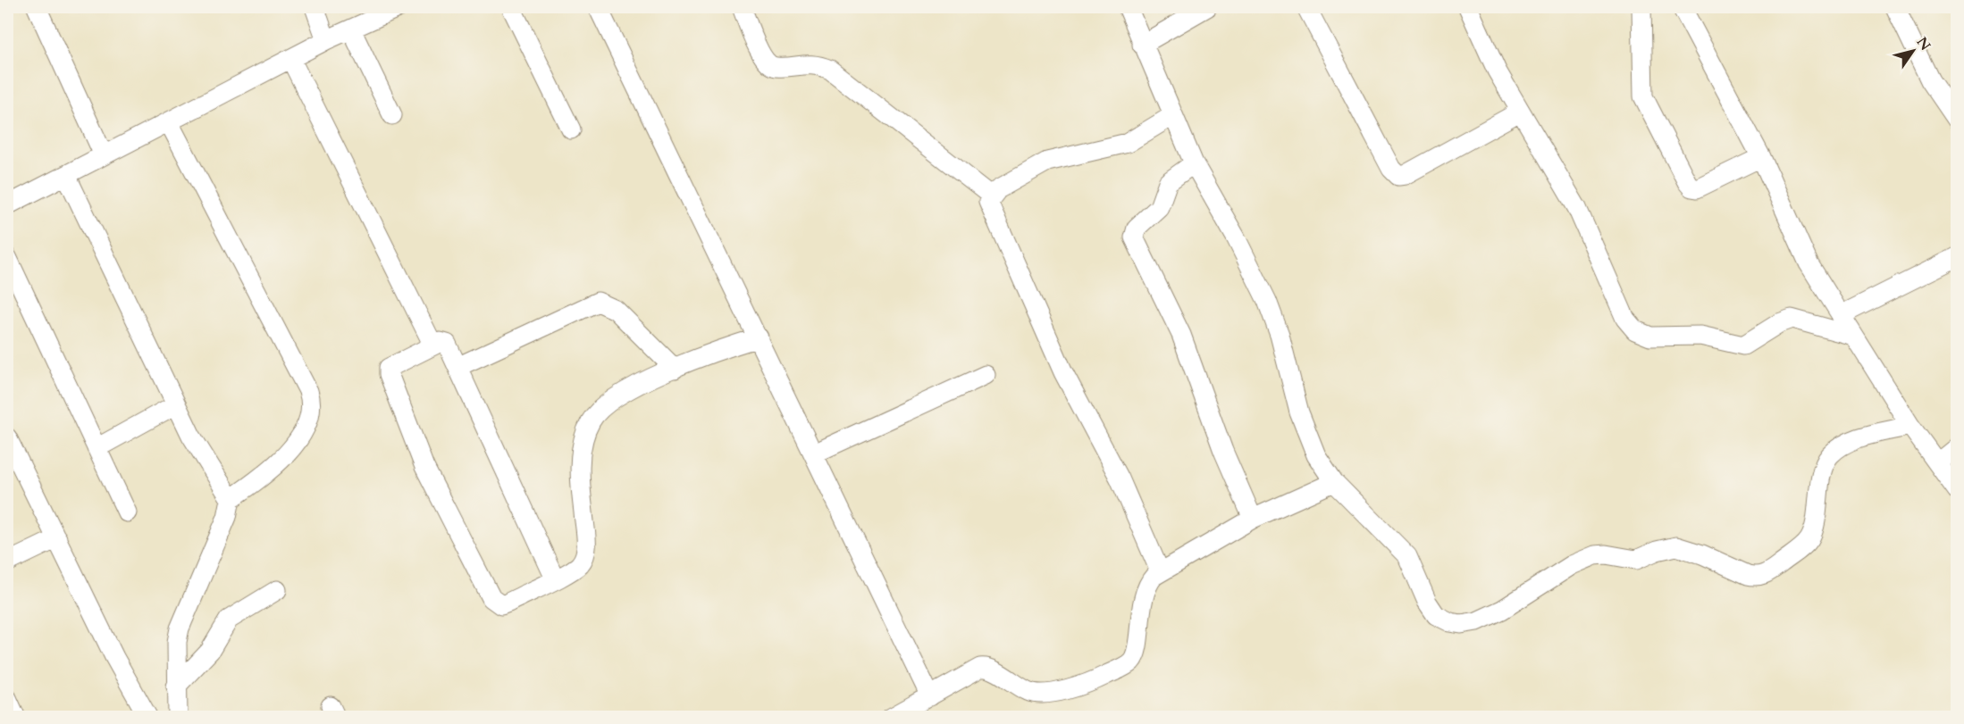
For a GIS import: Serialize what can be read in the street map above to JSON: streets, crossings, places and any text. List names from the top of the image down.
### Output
{
  "north": "top right"
}
